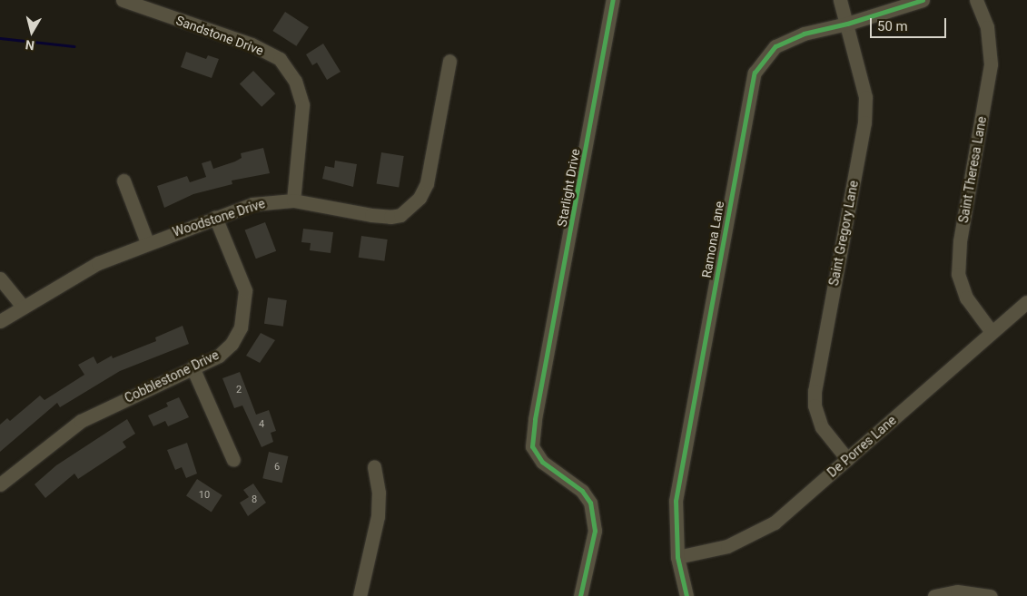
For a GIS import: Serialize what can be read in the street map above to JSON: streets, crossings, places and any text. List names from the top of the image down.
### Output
{
  "streets": {
    "street": [
      "Sandstone Drive",
      "Saint Theresa Lane",
      "Starlight Drive",
      "Woodstone Drive",
      "Saint Gregory Lane",
      "Ramona Lane",
      "Cobblestone Drive",
      "De Porres Lane"
    ]
  },
  "crossings": [
    ["Sandstone Drive", "Woodstone Drive"],
    ["Saint Theresa Lane", "De Porres Lane"],
    ["Woodstone Drive", "Cobblestone Drive"],
    ["Saint Gregory Lane", "Ramona Lane"],
    ["Saint Gregory Lane", "De Porres Lane"],
    ["Ramona Lane", "De Porres Lane"]
  ],
  "house_numbers": [
    "2",
    "4",
    "6",
    "10",
    "8"
  ],
  "scale_bar": "50 m",
  "north": "bottom"
}
